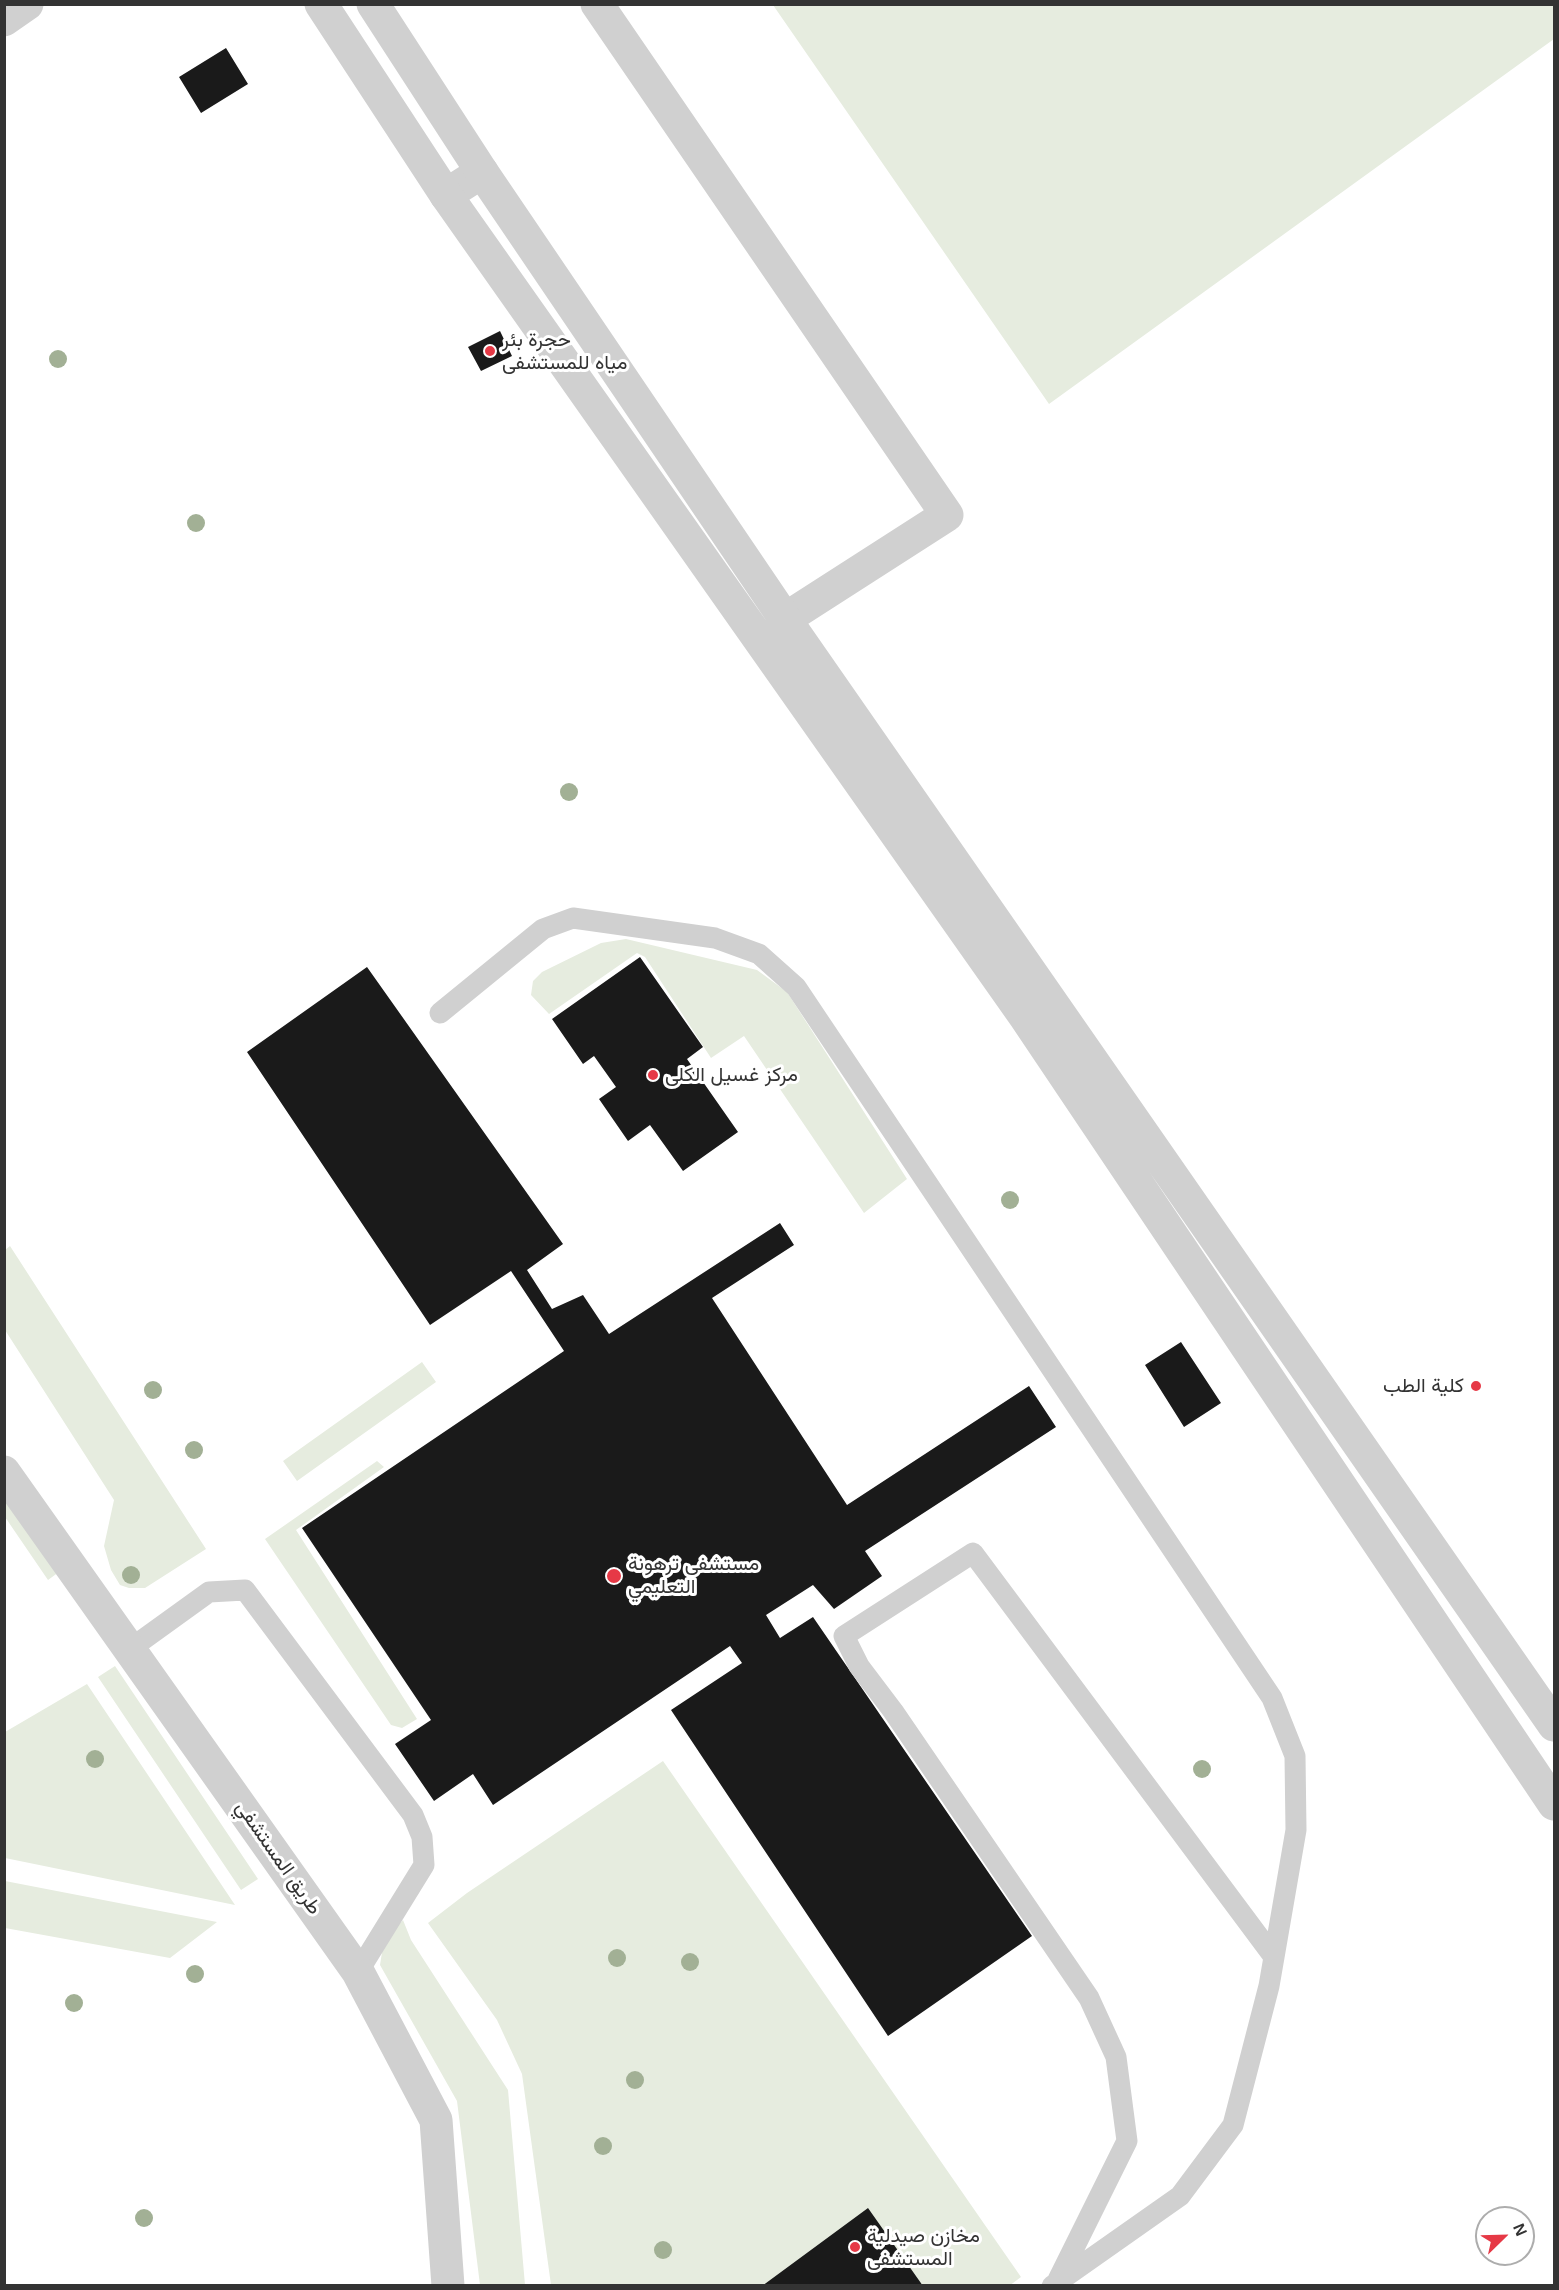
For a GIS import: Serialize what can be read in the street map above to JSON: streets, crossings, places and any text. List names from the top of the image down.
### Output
{
  "streets": {
    "street": ["طريق المستشفي"]
  },
  "places": [
    "حجرة بئر مياه للمستشفى",
    "مركز غسيل الكلى",
    "كلية الطب",
    "مستشفى ترهونة التعليمي",
    "مخازن صيدلية المستشفى"
  ],
  "north": "top right"
}
